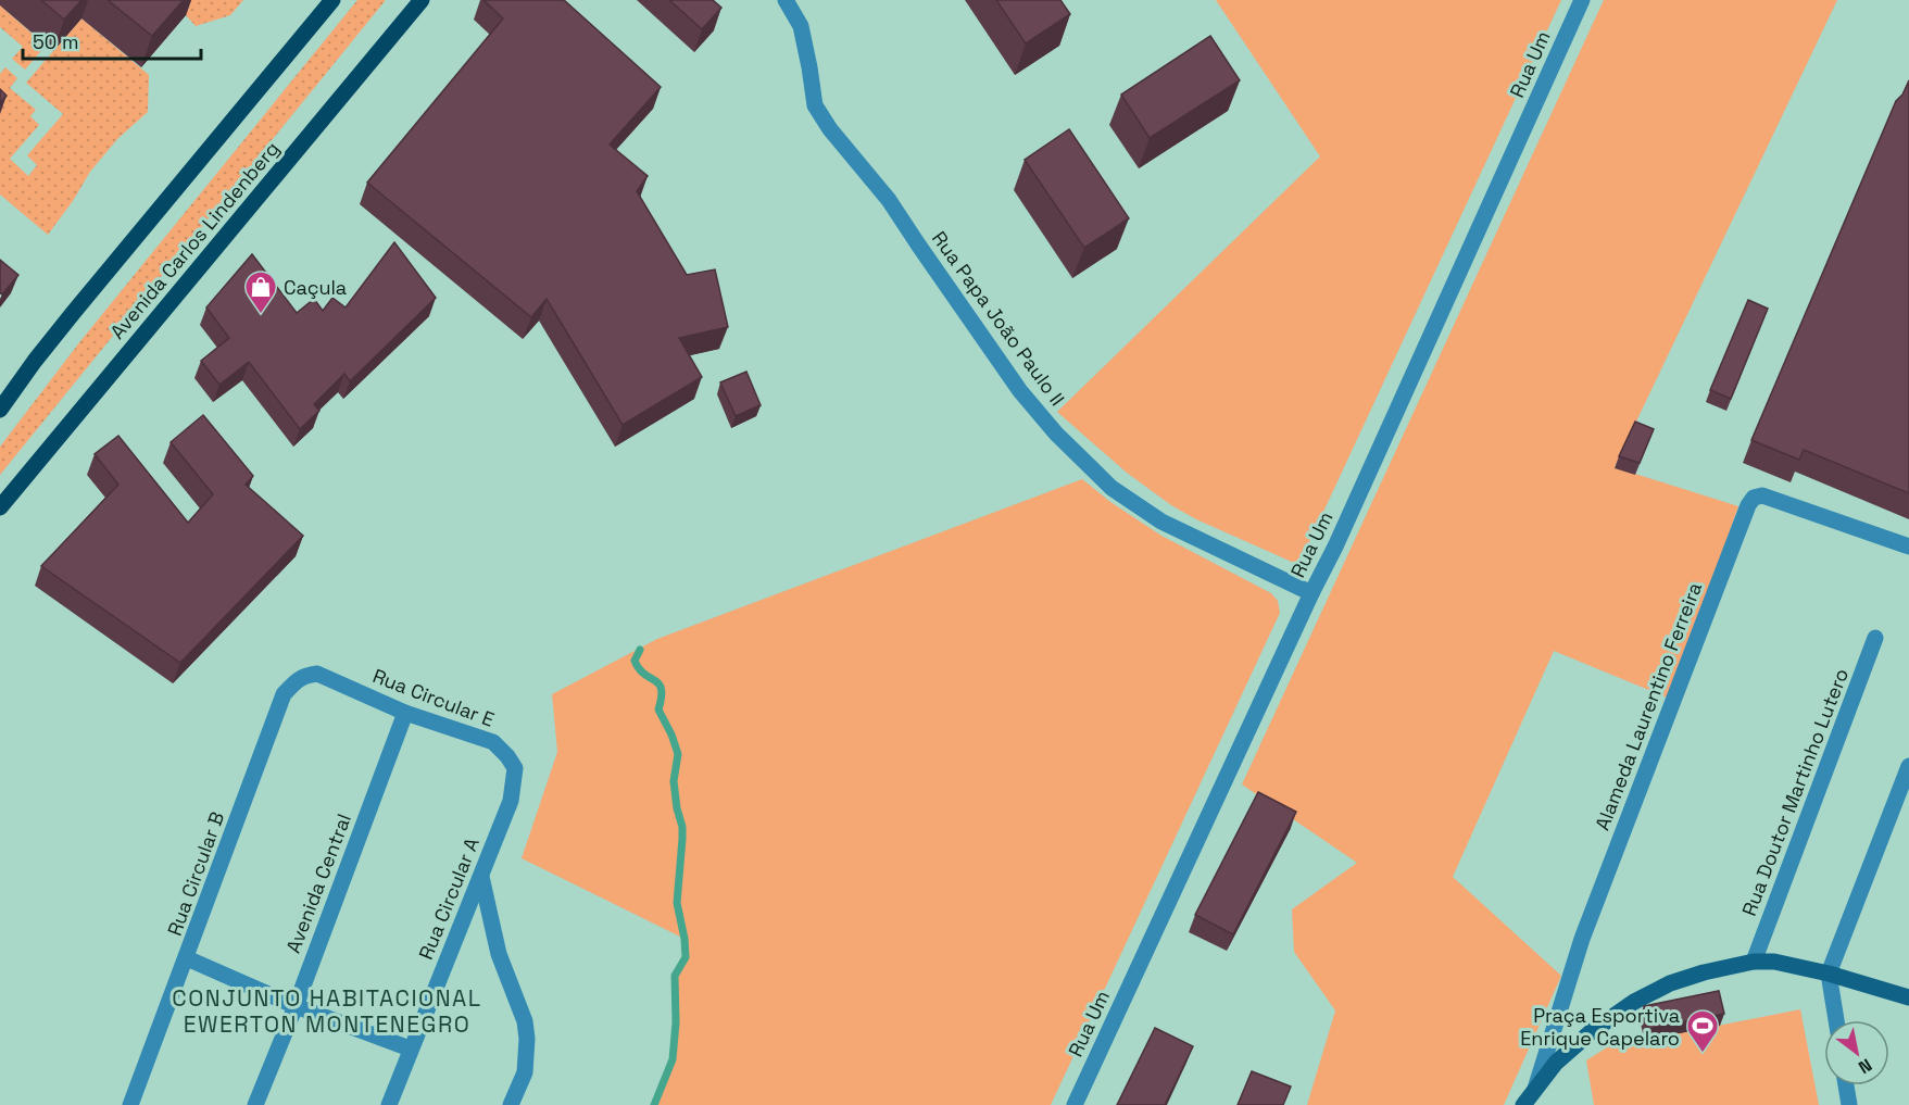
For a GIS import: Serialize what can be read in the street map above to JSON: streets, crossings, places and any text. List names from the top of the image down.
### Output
{
  "streets": {
    "main road": ["Avenida Carlos Lindenberg"],
    "street": [
      "Rua Um",
      "Rua Papa João Paulo II",
      "Rua Circular E",
      "Alameda Laurentino Ferreira",
      "Rua Doutor Martinho Lutero",
      "Rua Circular B",
      "Avenida Central",
      "Rua Circular A"
    ]
  },
  "crossings": [
    ["Rua Um", "Rua Papa João Paulo II"],
    ["Rua Circular E", "Rua Circular B"],
    ["Rua Circular E", "Avenida Central"],
    ["Rua Circular E", "Rua Circular A"]
  ],
  "districts": ["CONJUNTO HABITACIONAL EWERTON MONTENEGRO"],
  "places": {
    "shop": ["Caçula"],
    "sports": ["Praça Esportiva Enrique Capelaro"]
  },
  "scale_bar": "50 m",
  "north": "bottom right"
}
